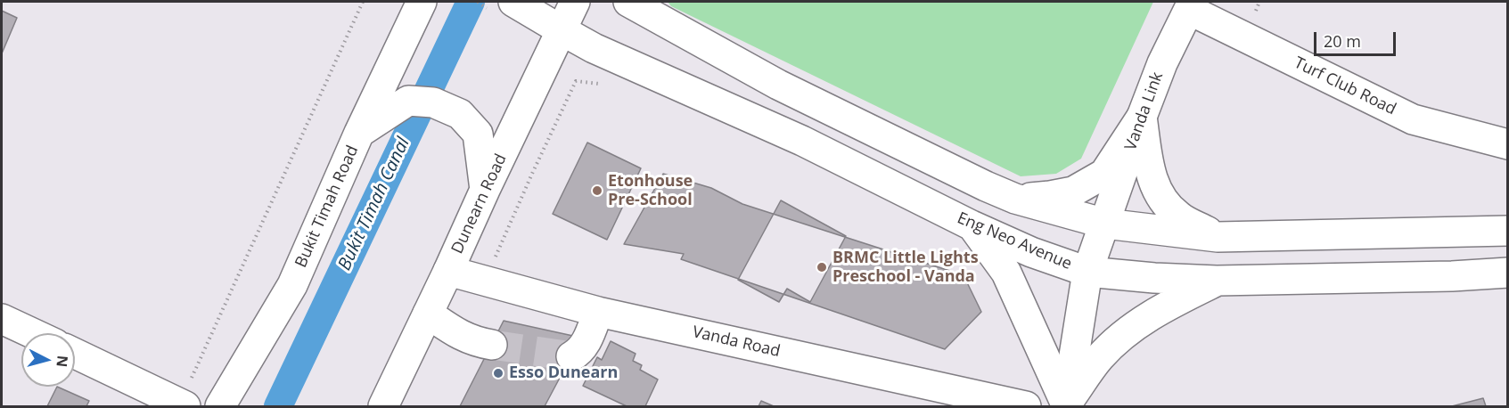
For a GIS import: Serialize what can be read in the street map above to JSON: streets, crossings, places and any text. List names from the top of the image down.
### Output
{
  "streets": {
    "main road": [
      "Turf Club Road",
      "Vanda Link",
      "Dunearn Road",
      "Bukit Timah Road",
      "Eng Neo Avenue",
      "Vanda Road"
    ]
  },
  "crossings": [
    ["Turf Club Road", "Vanda Link"],
    ["Dunearn Road", "Eng Neo Avenue"],
    ["Dunearn Road", "Vanda Road"]
  ],
  "water": ["Bukit Timah Canal"],
  "places": ["Etonhouse Pre-School", "BRMC Little Lights Preschool - Vanda", "Esso Dunearn"],
  "scale_bar": "20 m",
  "north": "right"
}
